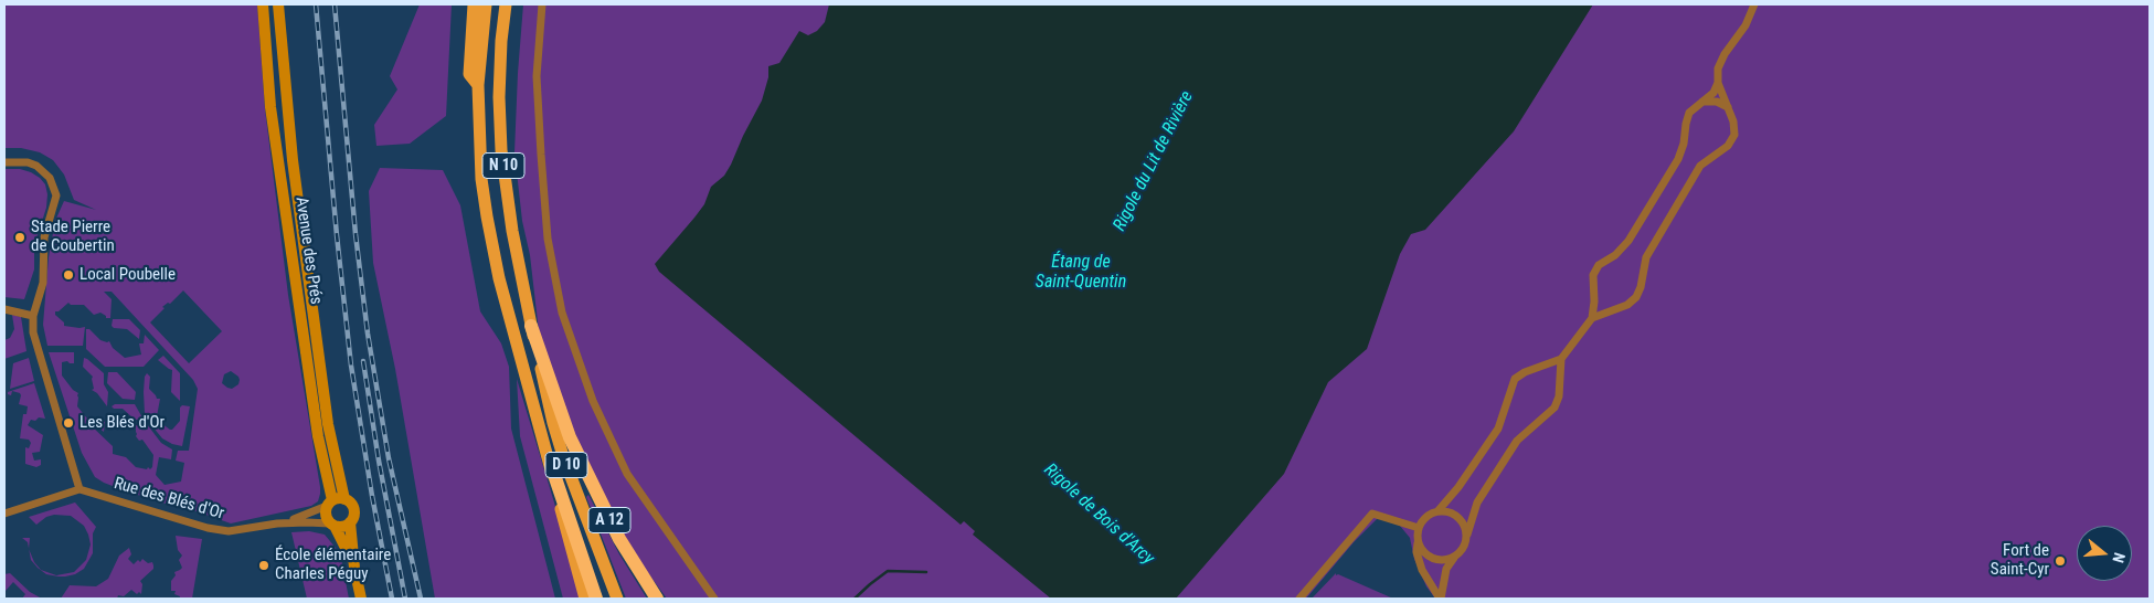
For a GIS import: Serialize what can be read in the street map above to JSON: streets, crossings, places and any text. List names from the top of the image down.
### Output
{
  "streets": {
    "highway": ["N 10", "A 12"],
    "main road": ["Avenue des Prés", "D 10"],
    "street": ["Rue des Blés d'Or"]
  },
  "crossings": [
    ["N 10", "D 10"],
    ["N 10", "A 12"],
    ["Avenue des Prés", "Rue des Blés d'Or"]
  ],
  "water": ["Rigole du Lit de Rivière", "Étang de Saint-Quentin", "Rigole de Bois d'Arcy"],
  "places": [
    "Stade Pierre de Coubertin",
    "Local Poubelle",
    "Les Blés d'Or",
    "Fort de Saint-Cyr",
    "École élémentaire Charles Péguy"
  ],
  "north": "right"
}
